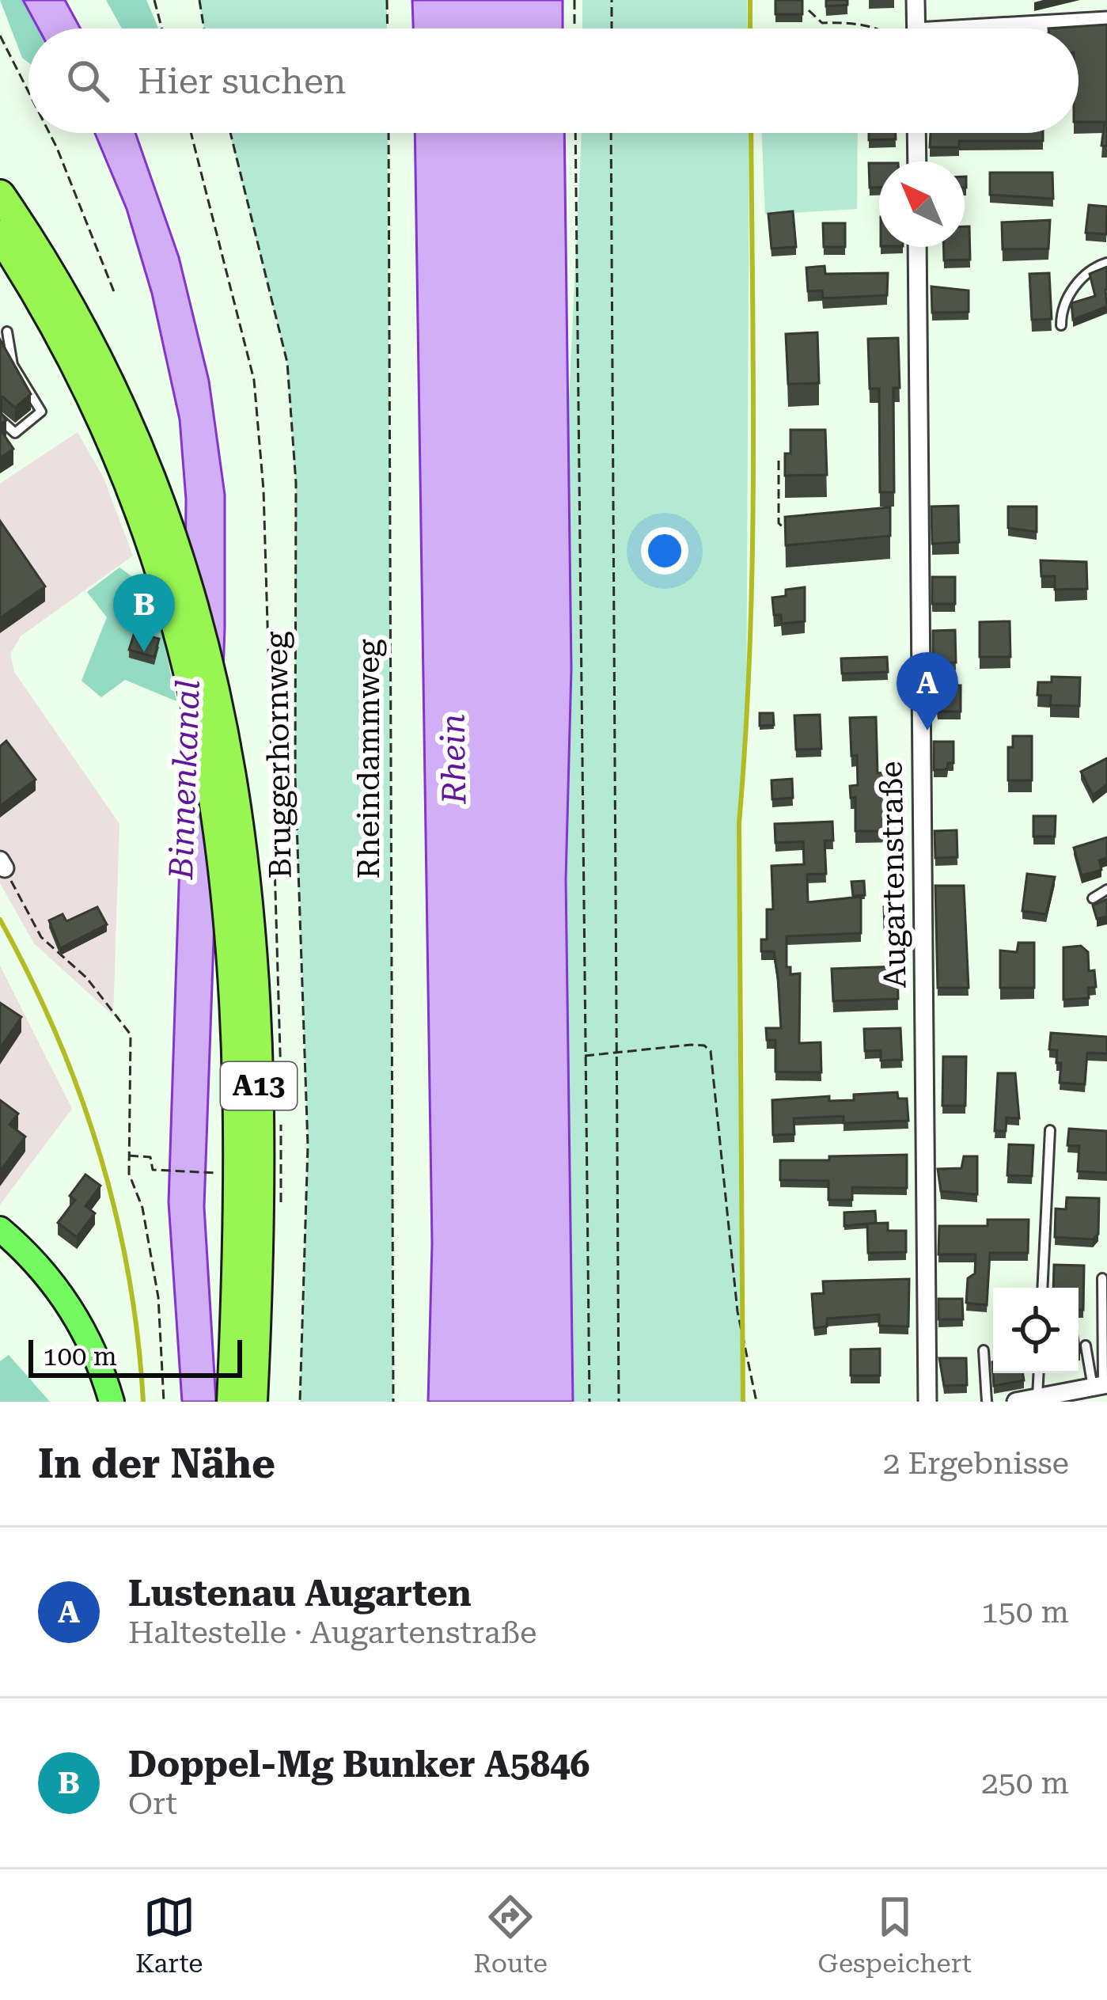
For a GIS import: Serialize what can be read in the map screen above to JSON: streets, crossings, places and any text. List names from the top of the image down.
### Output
{
  "streets": {
    "highway": ["A13"],
    "street": ["Augartenstraße"],
    "path": ["Bruggerhornweg", "Rheindammweg"]
  },
  "water": ["Rhein", "Binnenkanal"],
  "scale_bar": "100 m",
  "north": "top left",
  "page": {
    "search": "Hier suchen",
    "pins": ["B", "A"],
    "scale": "100 m",
    "heading": ["In der Nähe", "2 Ergebnisse"],
    "list": [
      {
        "mark": "A",
        "name": "Lustenau Augarten",
        "note": "Haltestelle · Augartenstraße",
        "value": "150 m"
      },
      {
        "mark": "B",
        "name": "Doppel-Mg Bunker A5846",
        "note": "Ort",
        "value": "250 m"
      }
    ],
    "nav": ["Karte", "Route", "Gespeichert"]
  }
}
